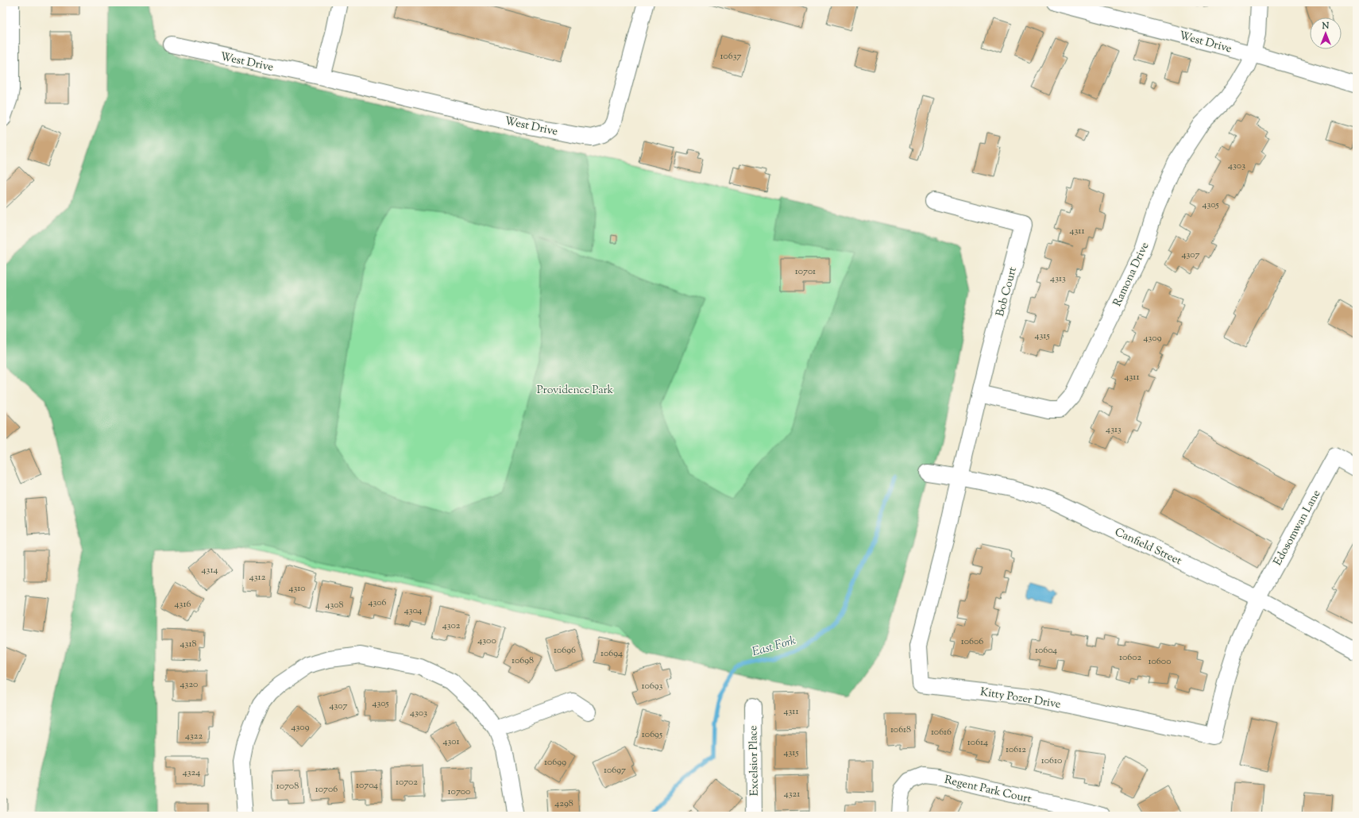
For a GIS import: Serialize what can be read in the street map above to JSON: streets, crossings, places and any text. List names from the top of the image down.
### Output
{
  "streets": {
    "street": [
      "West Drive",
      "Ramona Drive",
      "Bob Court",
      "Edosomwan Lane",
      "Canfield Street",
      "Kitty Pozer Drive",
      "Excelsior Place",
      "Regent Park Court"
    ]
  },
  "crossings": [
    ["West Drive", "Ramona Drive"],
    ["Ramona Drive", "Bob Court"],
    ["Bob Court", "Kitty Pozer Drive"],
    ["Edosomwan Lane", "Canfield Street"],
    ["Edosomwan Lane", "Kitty Pozer Drive"],
    ["Canfield Street", "Kitty Pozer Drive"]
  ],
  "water": ["East Fork"],
  "parks": ["Providence Park"],
  "house_numbers": [
    "10637",
    "4303",
    "4305",
    "4311",
    "4307",
    "10701",
    "4313",
    "4315",
    "4309",
    "4311",
    "4313",
    "4314",
    "4312",
    "4310",
    "4306",
    "4316",
    "4308",
    "4304",
    "4302",
    "4300",
    "10606",
    "4318",
    "10696",
    "10604",
    "10694",
    "10602",
    "10698",
    "10600",
    "4320",
    "10693",
    "4305",
    "4307",
    "4311",
    "4303",
    "4309",
    "10618",
    "10616",
    "10695",
    "4322",
    "4301",
    "10614",
    "10612",
    "4315",
    "10610",
    "10699",
    "10697",
    "4324",
    "10702",
    "10704",
    "10708",
    "10706",
    "10700",
    "4321",
    "4298"
  ],
  "north": "top"
}
